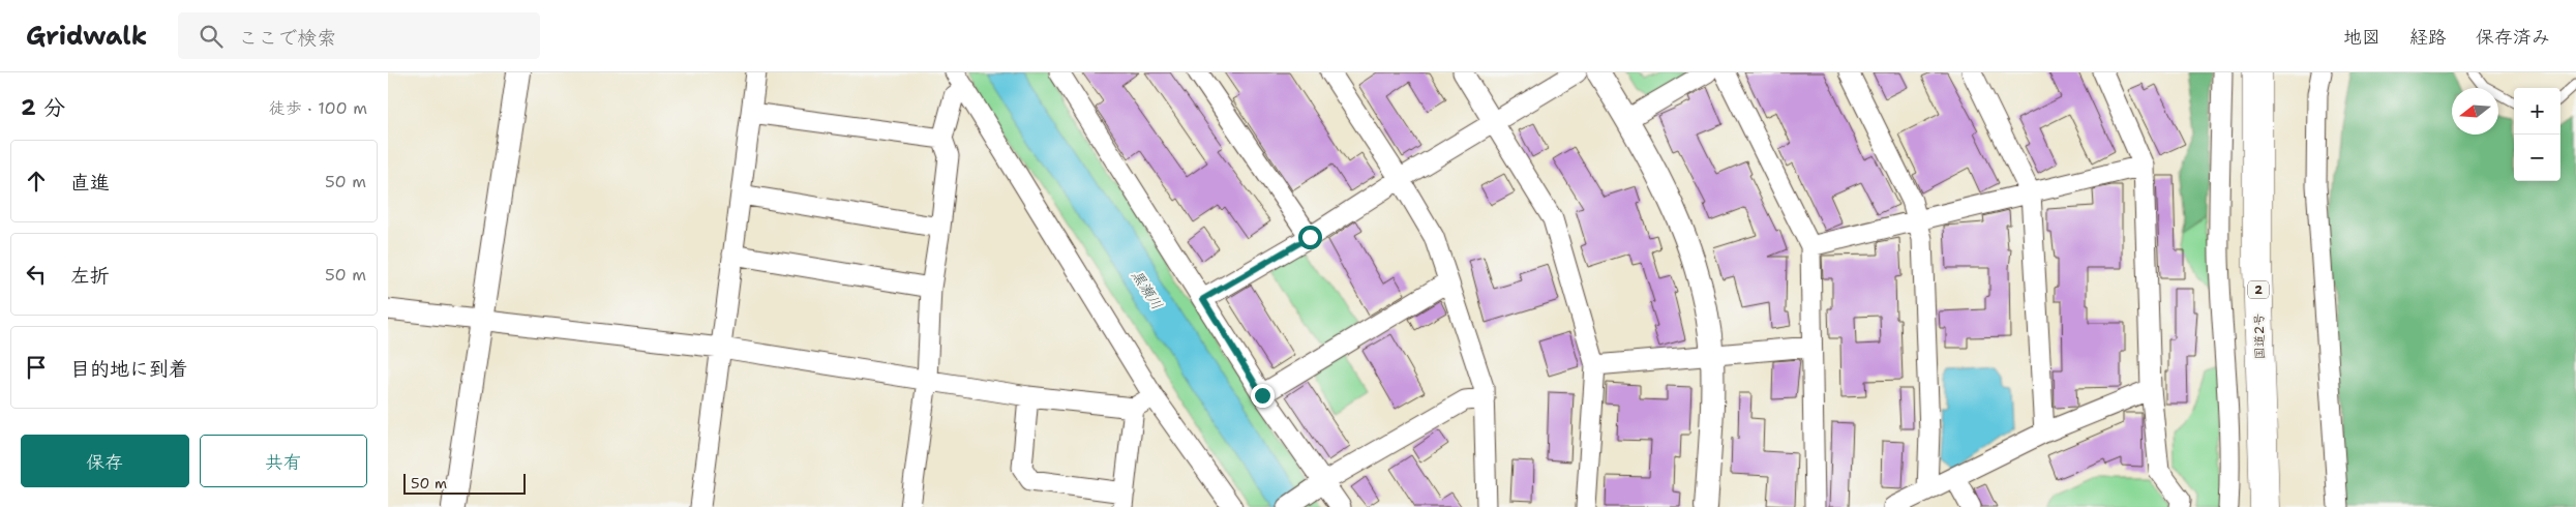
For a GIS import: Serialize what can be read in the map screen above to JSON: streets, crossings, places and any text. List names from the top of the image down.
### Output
{
  "streets": {
    "highway": ["2", "国道2号"]
  },
  "water": ["黒瀬川"],
  "scale_bar": "50 m",
  "north": "left",
  "page": {
    "header": "Gridwalk",
    "search": "ここで検索",
    "nav": ["地図", "経路", "保存済み"],
    "heading": ["2 分", "徒歩 · 100 m"],
    "map_buttons": ["+", "−"],
    "list": [
      ["直進", "50 m"],
      ["左折", "50 m"],
      "目的地に到着"
    ],
    "buttons": ["保存", "共有"],
    "scale": "50 m"
  }
}
